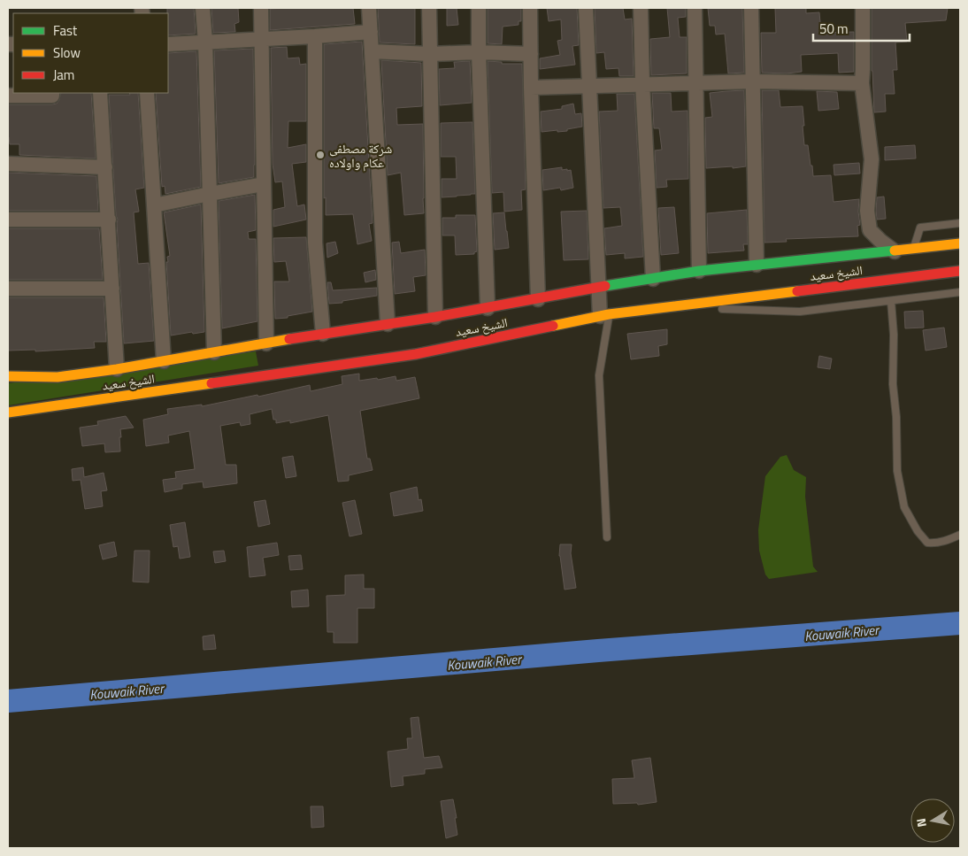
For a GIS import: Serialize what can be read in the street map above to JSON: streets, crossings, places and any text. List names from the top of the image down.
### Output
{
  "streets": {
    "main road": ["الشيخ سعيد"]
  },
  "water": ["Kouwaik River"],
  "places": ["شركة مصطفى عكام واولاده"],
  "legend": ["Fast", "Slow", "Jam"],
  "scale_bar": "50 m",
  "north": "left"
}
